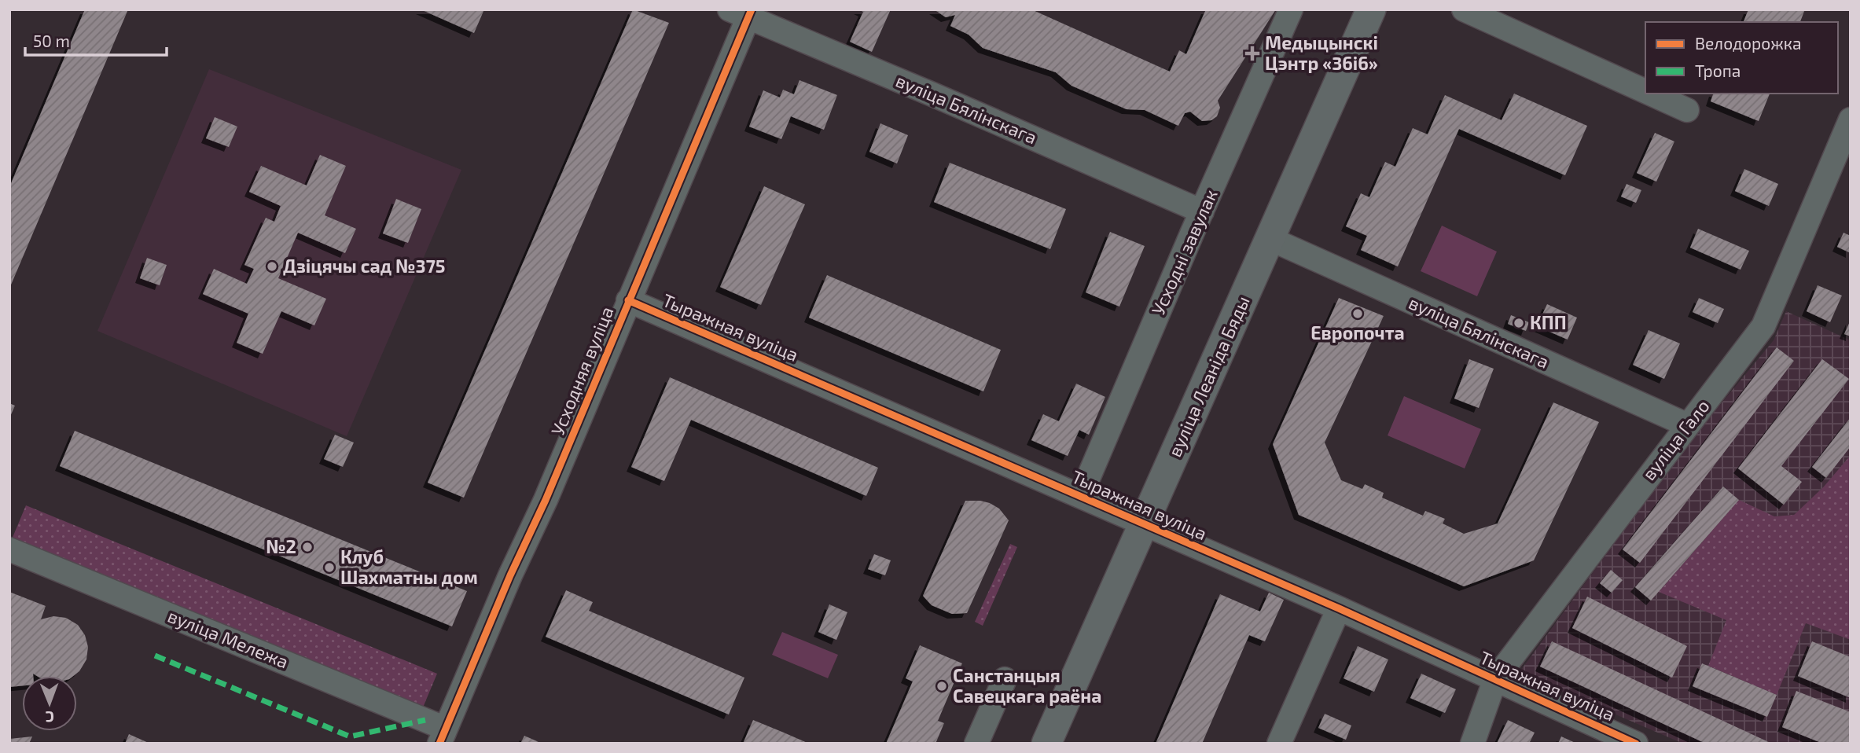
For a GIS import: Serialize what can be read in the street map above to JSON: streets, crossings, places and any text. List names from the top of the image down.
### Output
{
  "streets": {
    "main road": ["вуліца Леаніда Бяды"],
    "street": [
      "вуліца Бялінскага",
      "Усходні завулак",
      "Тыражная вуліца",
      "Усходняя вуліца",
      "вуліца Гало",
      "вуліца Мележа"
    ]
  },
  "crossings": [
    ["вуліца Бялінскага", "Усходні завулак"],
    ["вуліца Бялінскага", "Усходняя вуліца"],
    ["вуліца Бялінскага", "вуліца Леаніда Бяды"],
    ["вуліца Бялінскага", "вуліца Гало"],
    ["Усходні завулак", "Тыражная вуліца"],
    ["Тыражная вуліца", "Усходняя вуліца"],
    ["Тыражная вуліца", "вуліца Леаніда Бяды"],
    ["Тыражная вуліца", "вуліца Гало"],
    ["Усходняя вуліца", "вуліца Мележа"]
  ],
  "places": {
    "health": ["Медыцынскі Цэнтр «36і6»"],
    "other": [
      "Дзіцячы сад №375",
      "Европочта",
      "КПП",
      "№2",
      "Клуб Шахматны дом",
      "Санстанцыя Савецкага раёна"
    ]
  },
  "legend": ["Велодорожка", "Тропа"],
  "scale_bar": "50 m",
  "north": "bottom"
}
